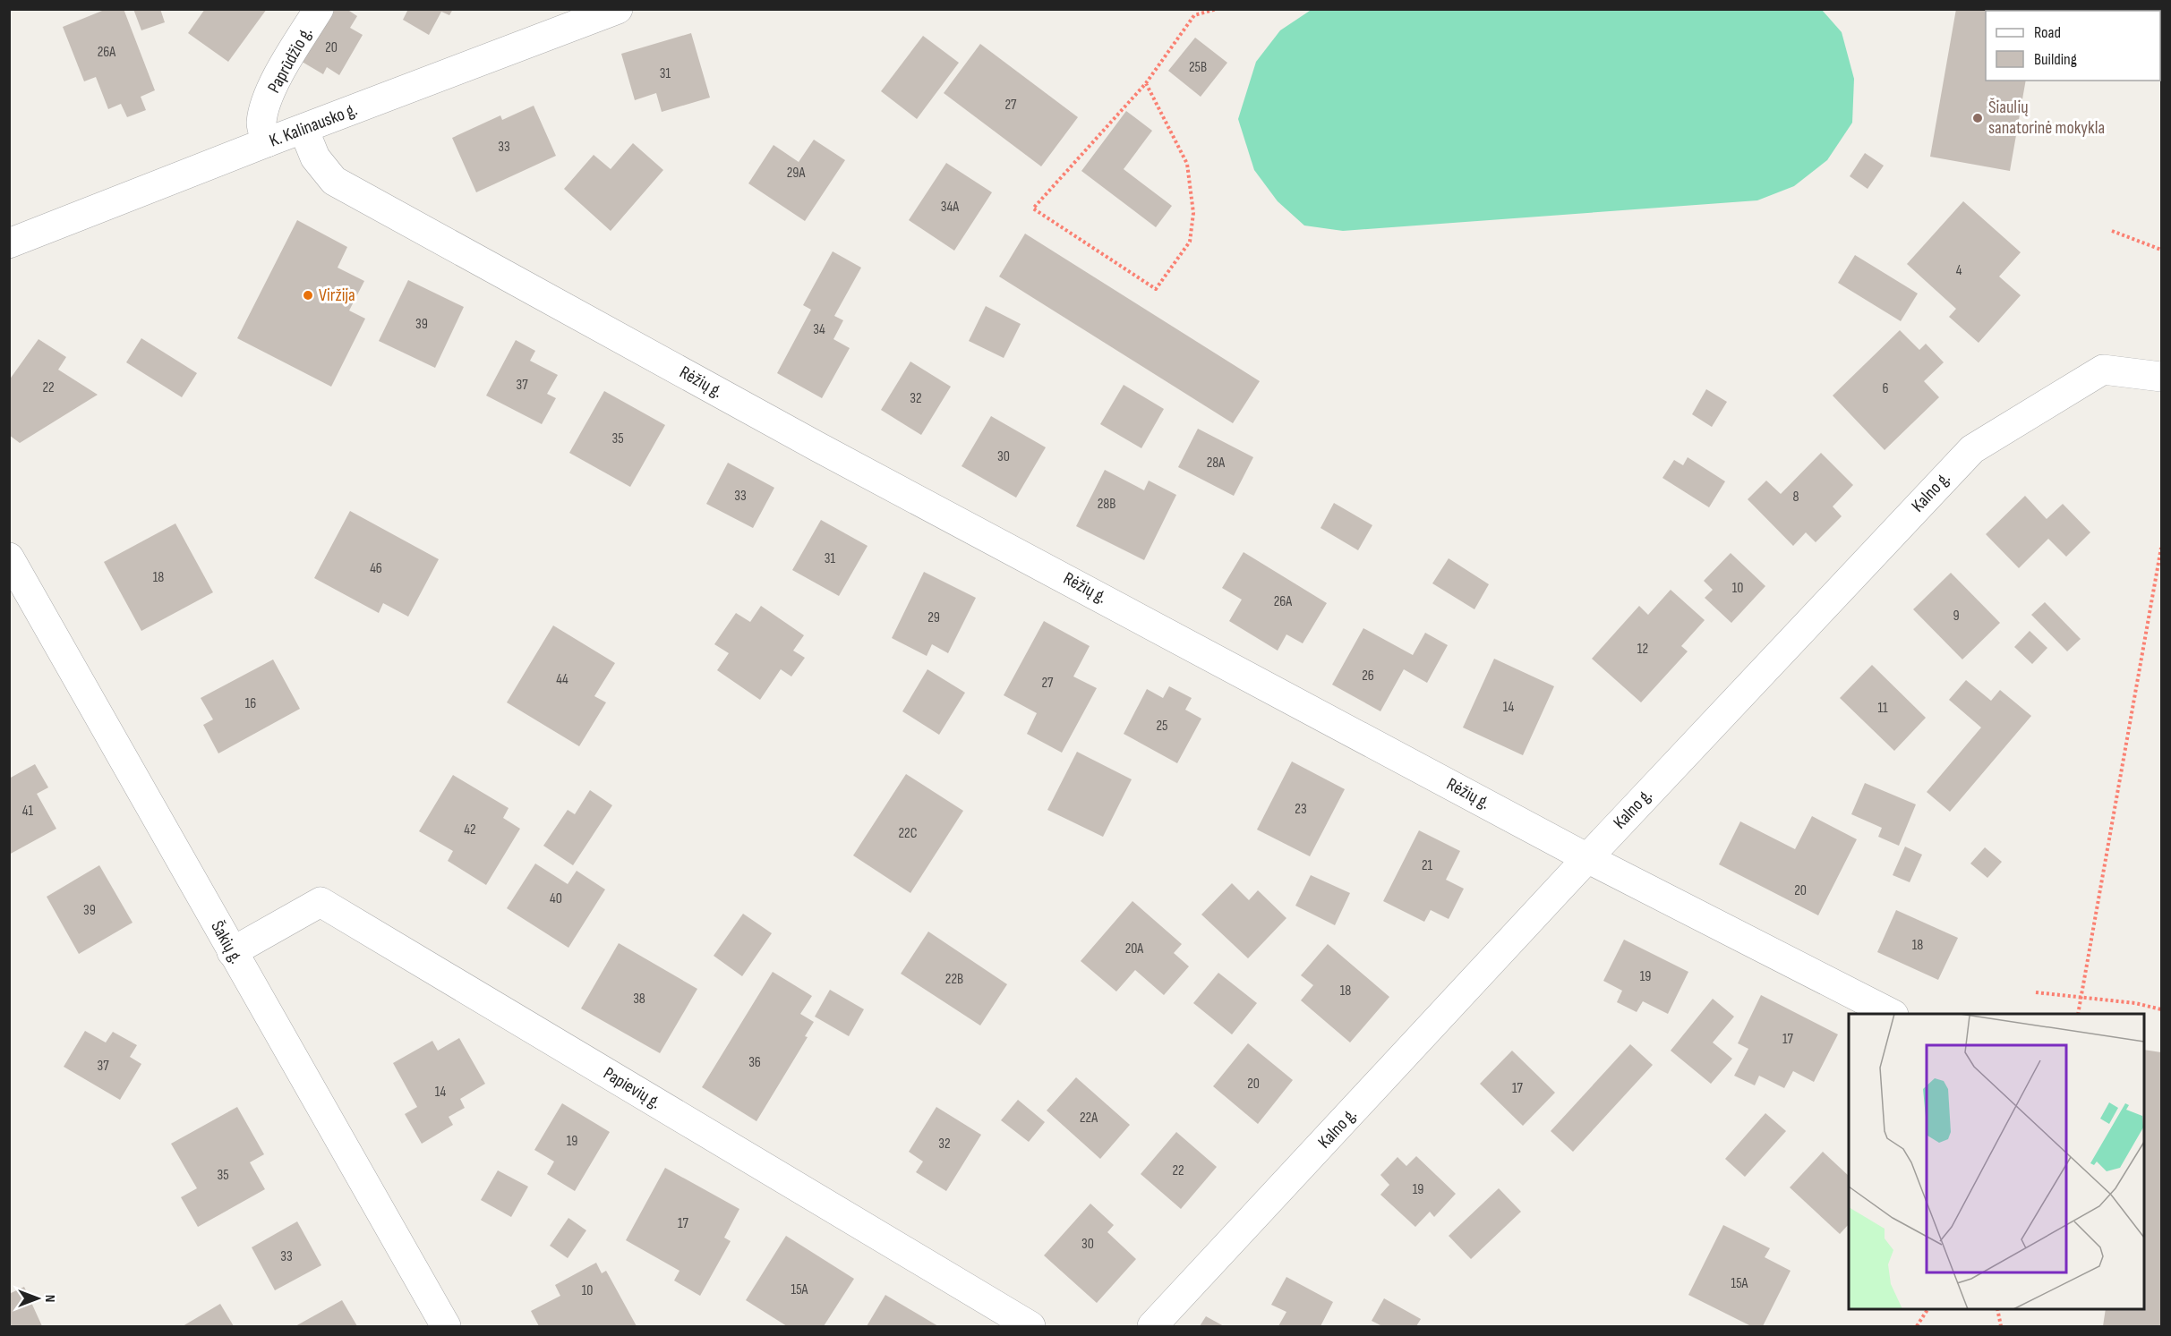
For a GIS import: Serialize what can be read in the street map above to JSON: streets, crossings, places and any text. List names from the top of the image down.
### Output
{
  "streets": {
    "street": [
      "Paprūdžio g.",
      "K. Kalinausko g.",
      "Rėžių g.",
      "Kalno g.",
      "Šakių g.",
      "Papievių g."
    ]
  },
  "crossings": [
    ["Paprūdžio g.", "K. Kalinausko g."],
    ["K. Kalinausko g.", "Rėžių g."],
    ["Rėžių g.", "Kalno g."],
    ["Šakių g.", "Papievių g."]
  ],
  "places": ["Šiaulių sanatorinė mokykla", "Viržija"],
  "house_numbers": [
    "20",
    "26A",
    "25B",
    "31",
    "27",
    "33",
    "29A",
    "34A",
    "4",
    "39",
    "34",
    "37",
    "22",
    "6",
    "32",
    "35",
    "30",
    "28A",
    "33",
    "8",
    "28B",
    "31",
    "46",
    "18",
    "10",
    "26A",
    "9",
    "29",
    "12",
    "26",
    "44",
    "27",
    "16",
    "14",
    "11",
    "25",
    "23",
    "41",
    "42",
    "22C",
    "21",
    "20",
    "40",
    "39",
    "18",
    "20A",
    "19",
    "22B",
    "18",
    "38",
    "17",
    "36",
    "37",
    "20",
    "17",
    "14",
    "22A",
    "19",
    "32",
    "22",
    "35",
    "19",
    "17",
    "30",
    "33",
    "15A",
    "15A",
    "10"
  ],
  "legend": ["Road", "Building"],
  "north": "right"
}
